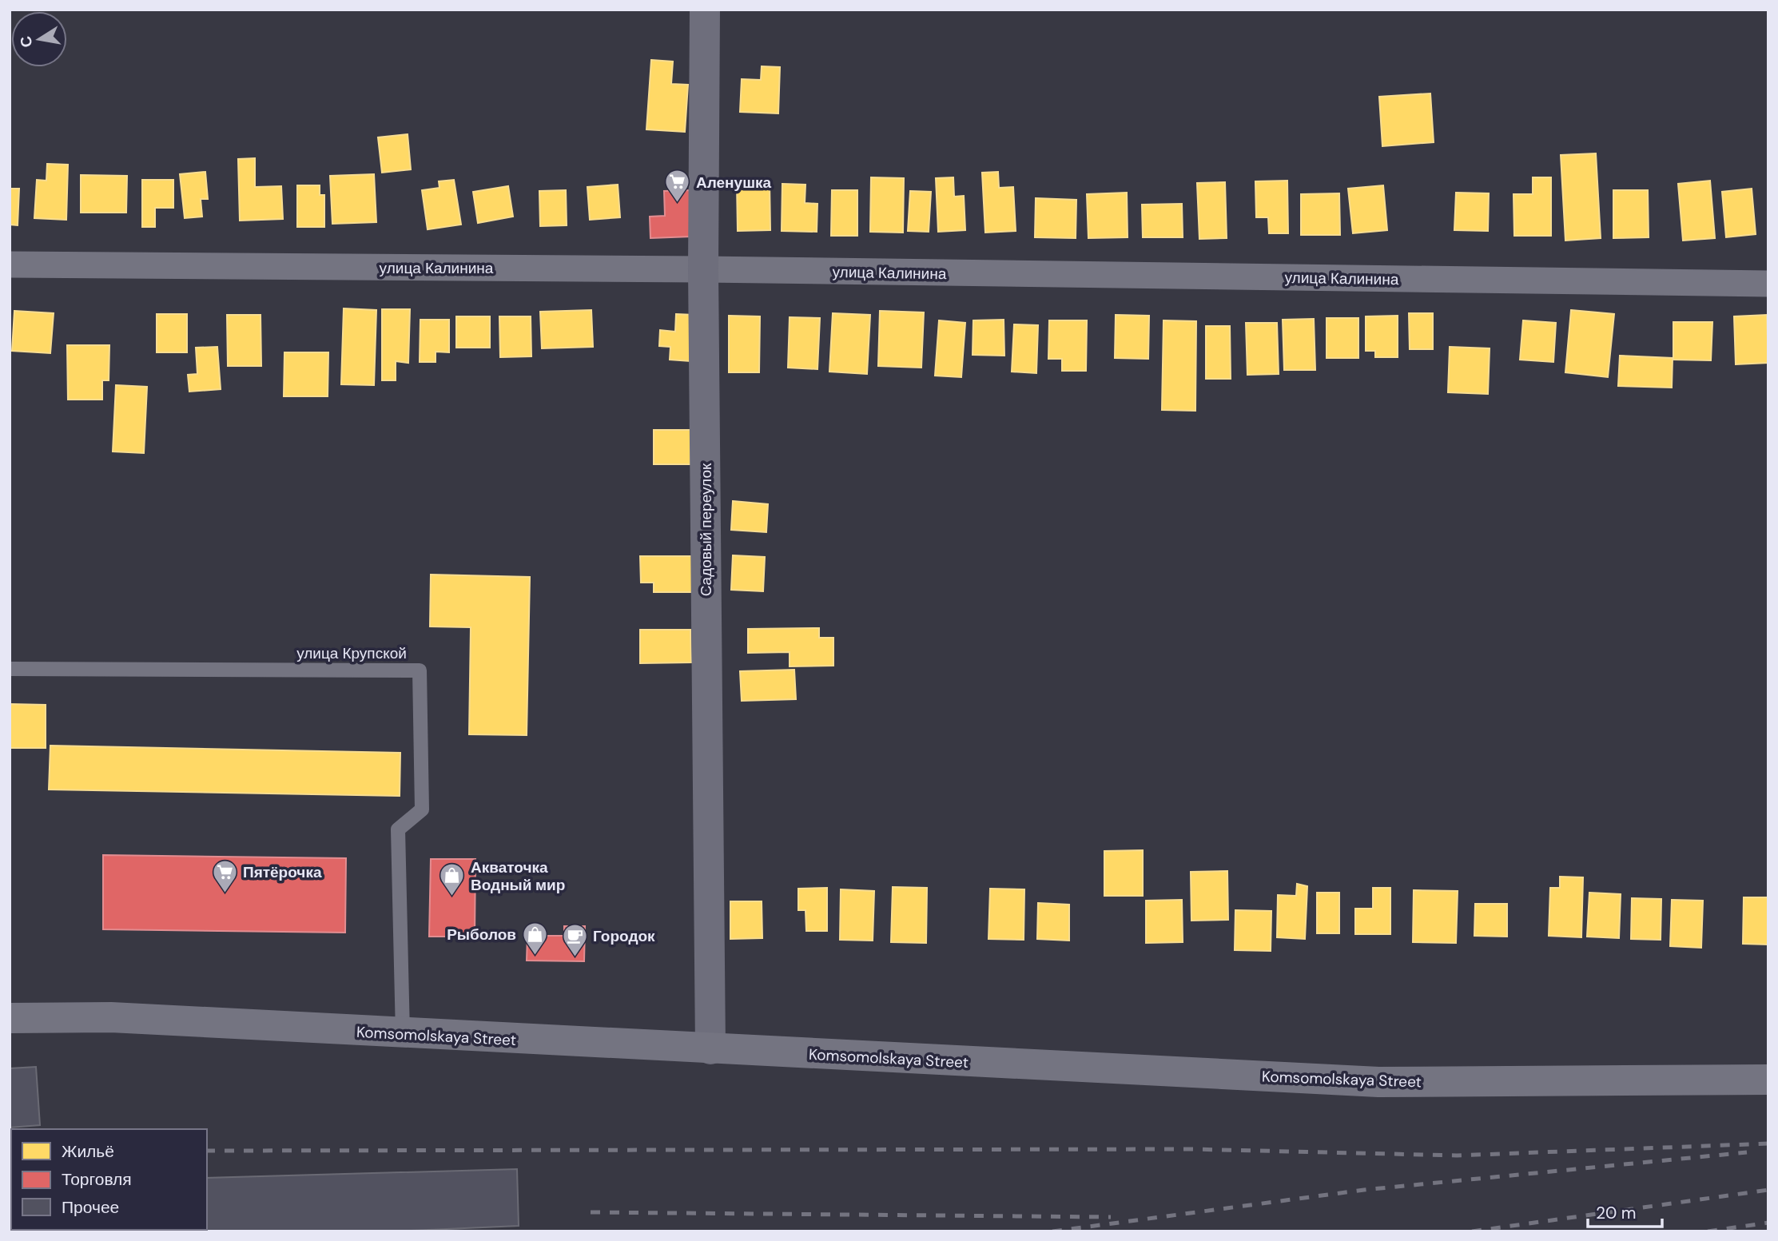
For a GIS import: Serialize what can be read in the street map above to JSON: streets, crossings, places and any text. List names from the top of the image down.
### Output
{
  "streets": {
    "main road": ["Komsomolskaya Street"],
    "street": ["улица Калинина", "Садовый переулок"],
    "lane": ["улица Крупской"]
  },
  "crossings": [
    ["улица Калинина", "Садовый переулок"],
    ["Садовый переулок", "Komsomolskaya Street"],
    ["улица Крупской", "Komsomolskaya Street"]
  ],
  "places": {
    "supermarket": ["Аленушка", "Пятёрочка"],
    "shop": ["Акваточка Водный мир", "Рыболов"],
    "cafe": ["Городок"]
  },
  "legend": ["Жильё", "Торговля", "Прочее"],
  "scale_bar": "20 m",
  "north": "left"
}
